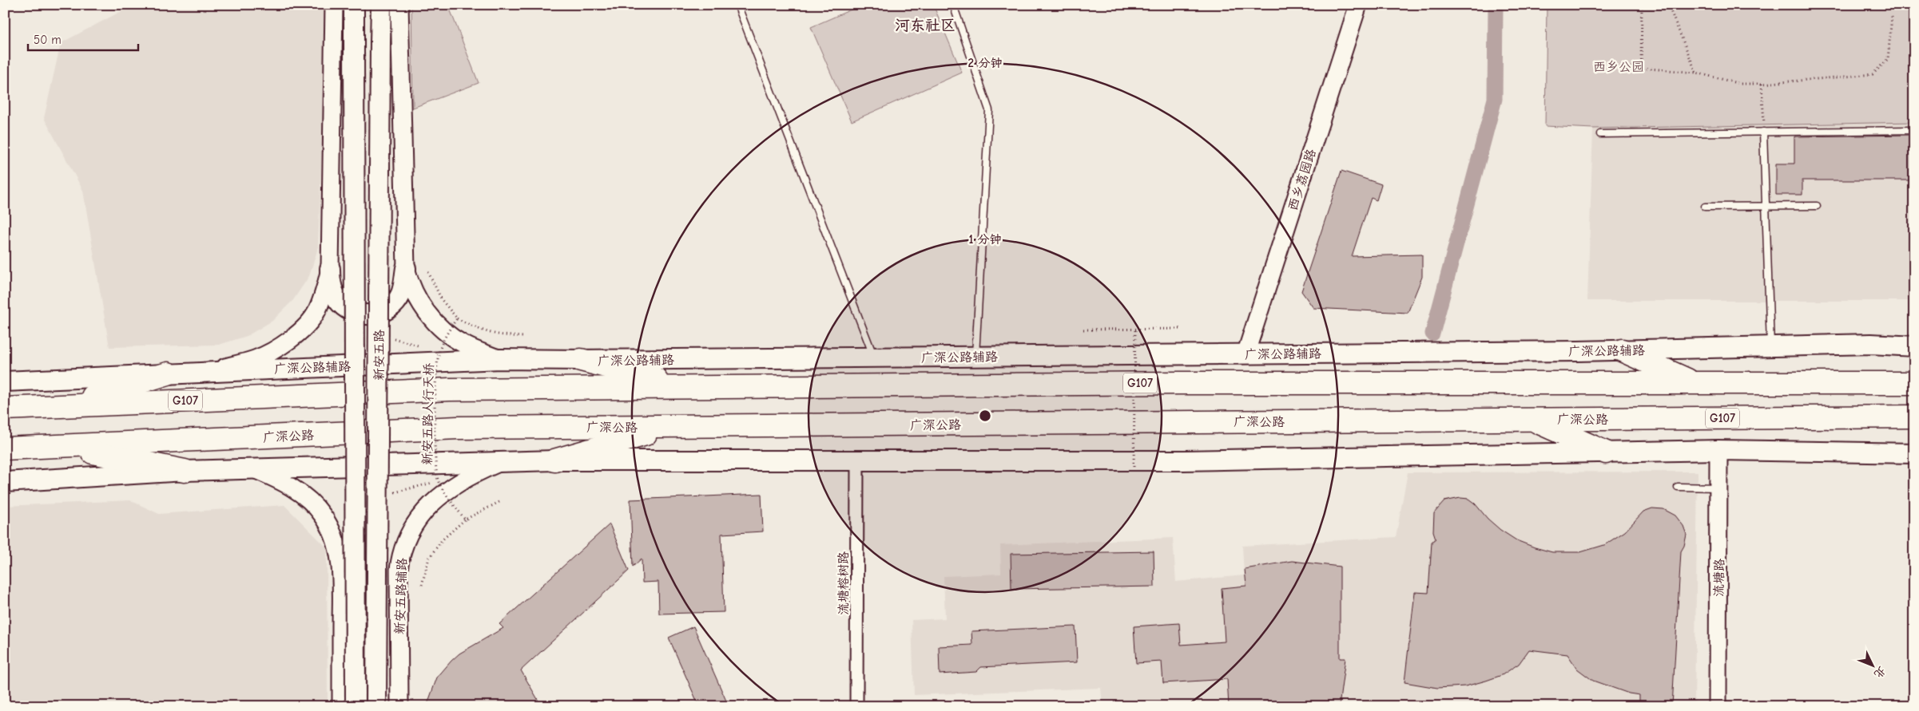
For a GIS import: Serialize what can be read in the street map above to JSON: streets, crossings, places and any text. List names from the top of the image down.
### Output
{
  "streets": {
    "highway": ["G107", "广深公路"],
    "main road": [
      "西乡荔园路",
      "广深公路辅路",
      "新安五路",
      "流塘路",
      "新安五路辅路"
    ],
    "street": ["流塘榕树路"],
    "path": ["新安五路人行天桥"]
  },
  "crossings": [
    ["西乡荔园路", "广深公路辅路"]
  ],
  "districts": ["河东社区"],
  "parks": ["西乡公园"],
  "scale_bar": "50 m",
  "north": "bottom right",
  "rings": ["2 分钟", "1 分钟"]
}
